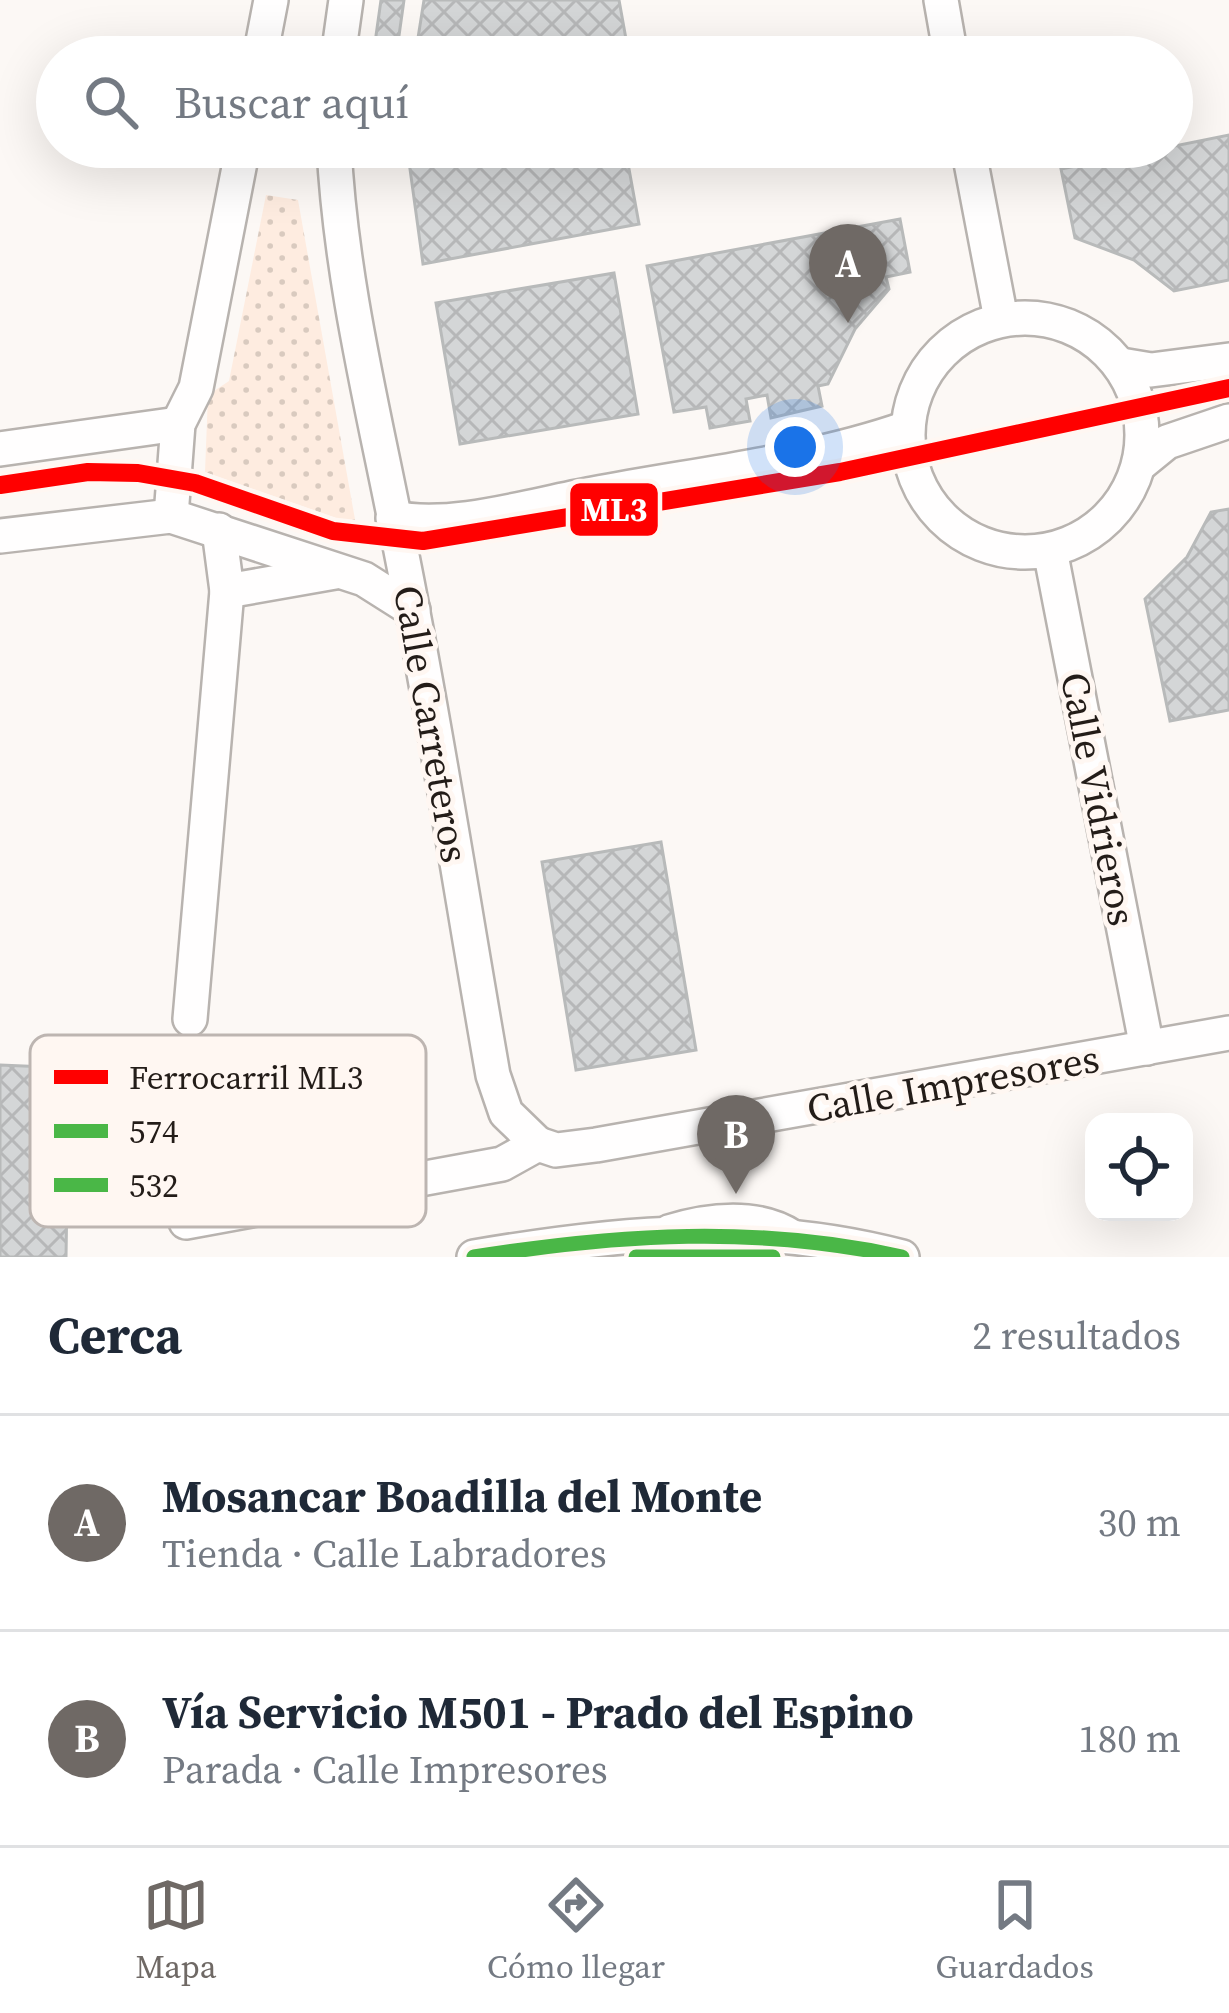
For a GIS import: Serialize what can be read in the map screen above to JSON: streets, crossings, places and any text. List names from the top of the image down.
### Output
{
  "streets": {
    "street": ["Calle Carreteros", "Calle Vidrieros", "Calle Impresores"]
  },
  "crossings": [
    ["Calle Carreteros", "Calle Impresores"],
    ["Calle Vidrieros", "Calle Impresores"]
  ],
  "lines": ["rail line ML3", "transit line 574", "transit line 532"],
  "legend": ["Ferrocarril ML3", "574", "532"],
  "page": {
    "search": "Buscar aquí",
    "pins": ["A", "B"],
    "heading": ["Cerca", "2 resultados"],
    "list": [
      {
        "mark": "A",
        "name": "Mosancar Boadilla del Monte",
        "note": "Tienda · Calle Labradores",
        "value": "30 m"
      },
      {
        "mark": "B",
        "name": "Vía Servicio M501 - Prado del Espino",
        "note": "Parada · Calle Impresores",
        "value": "180 m"
      }
    ],
    "nav": ["Mapa", "Cómo llegar", "Guardados"]
  }
}
